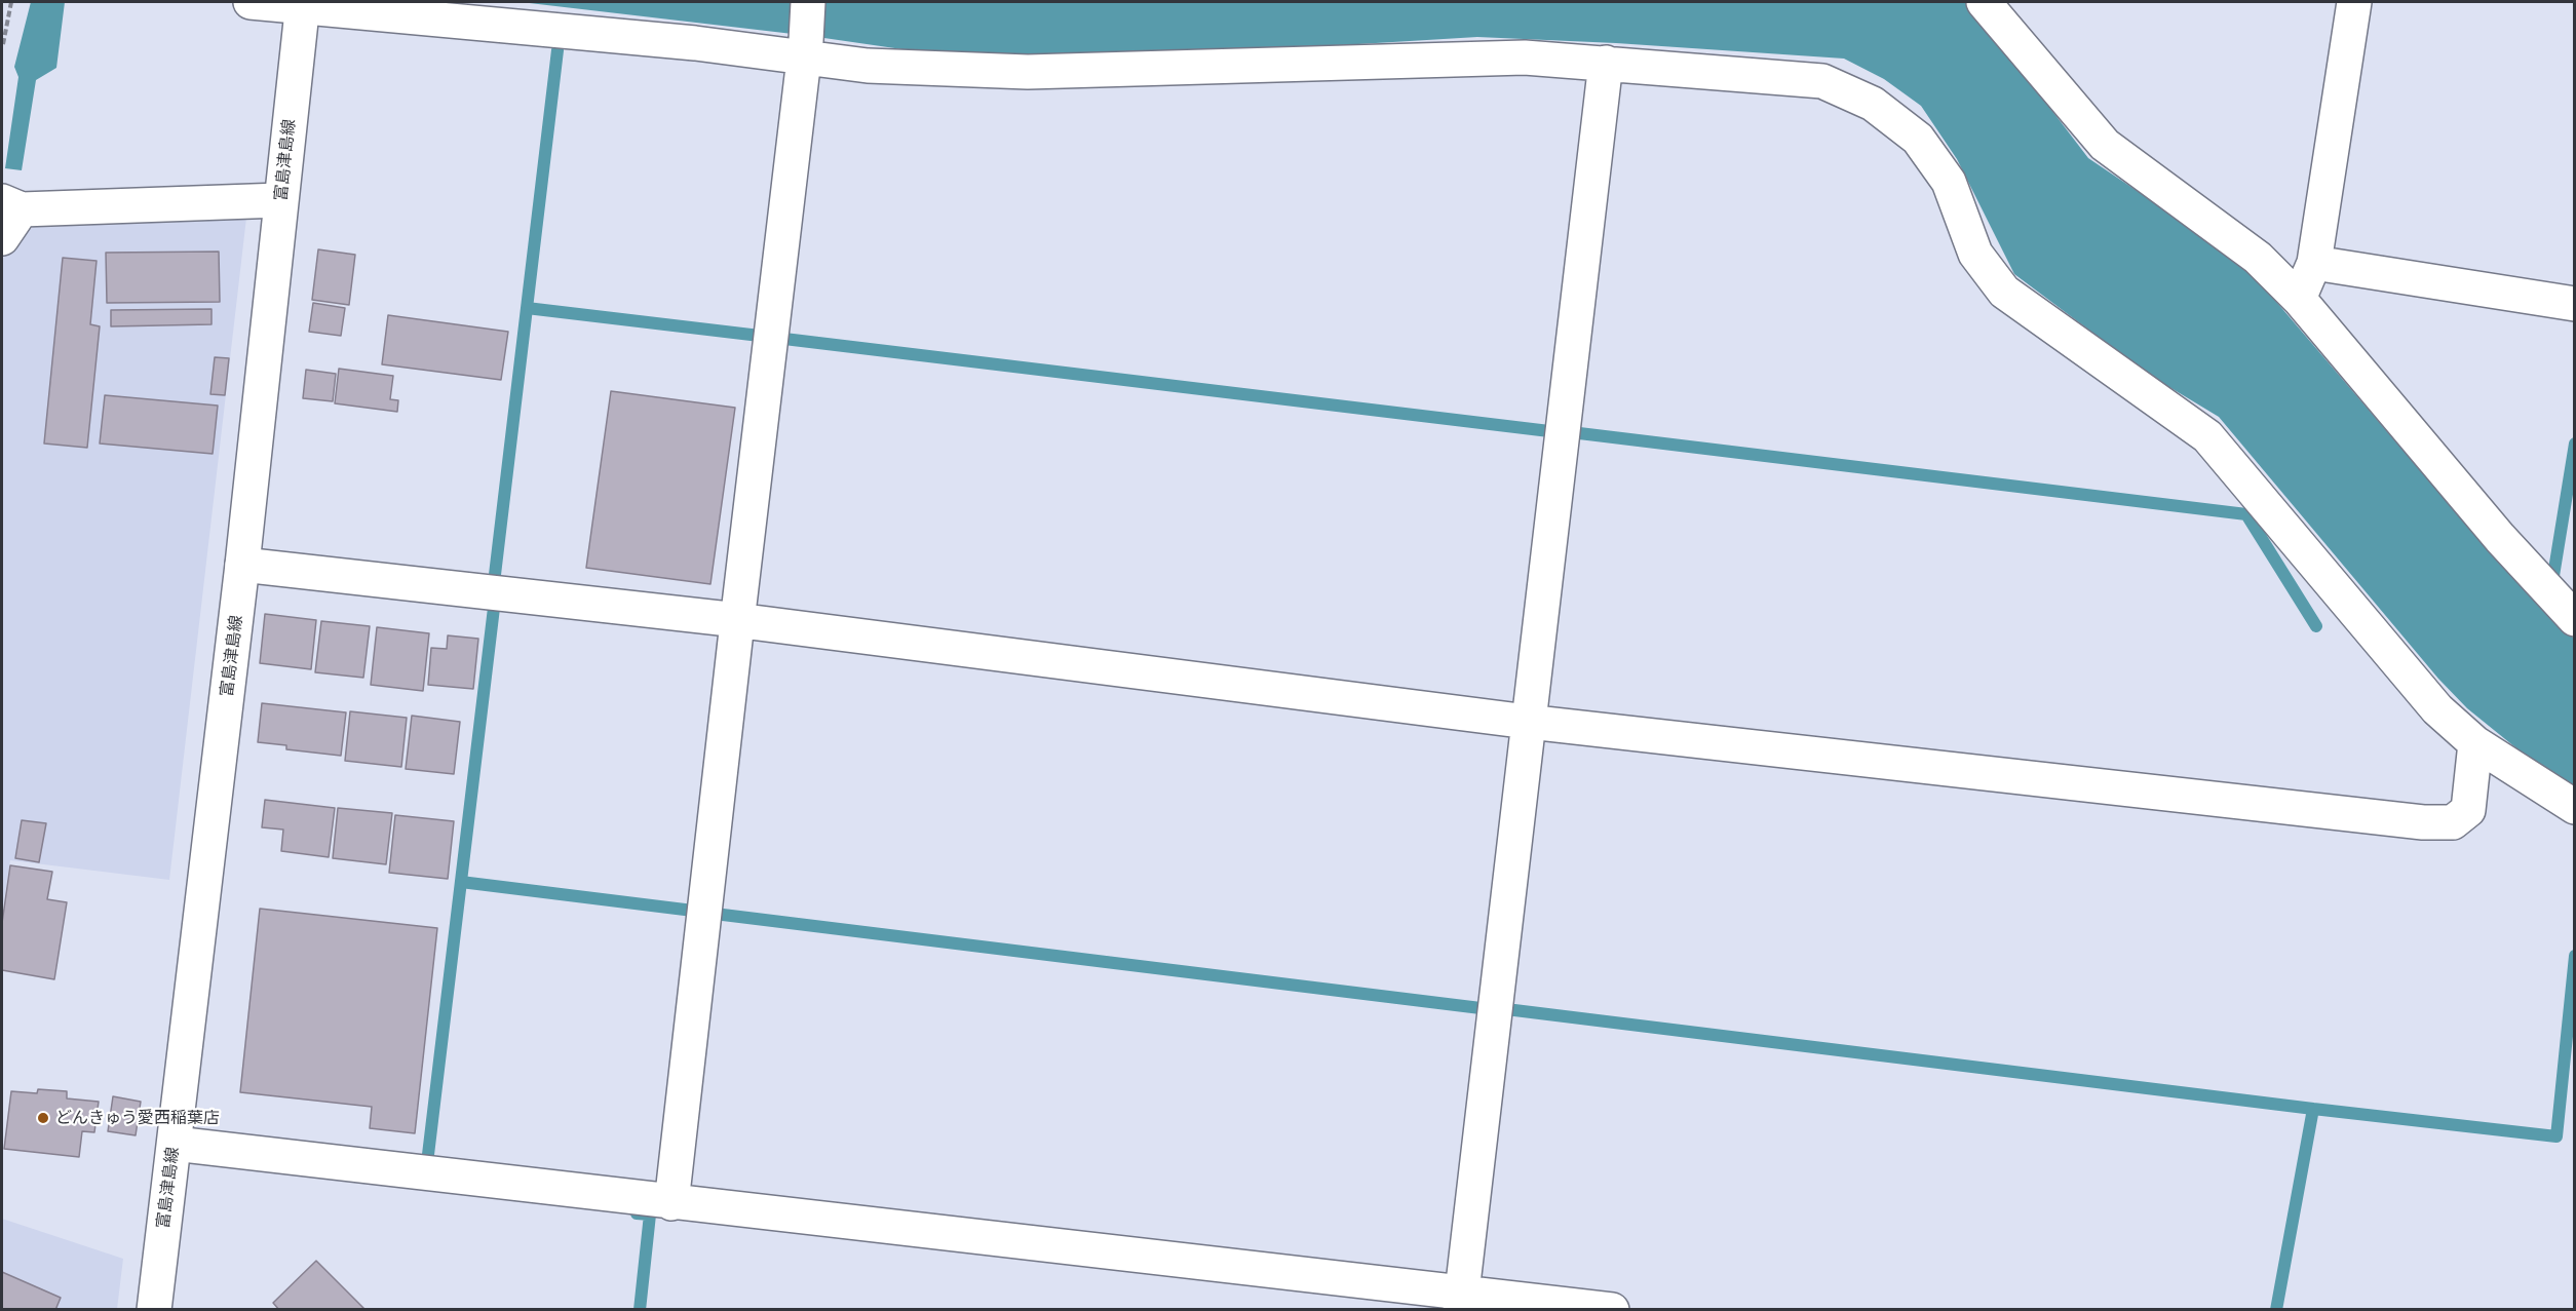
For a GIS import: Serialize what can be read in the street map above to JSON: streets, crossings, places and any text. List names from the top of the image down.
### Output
{
  "streets": {
    "street": ["富島津島線"]
  },
  "places": ["どんきゅう愛西稲葉店"]
}
